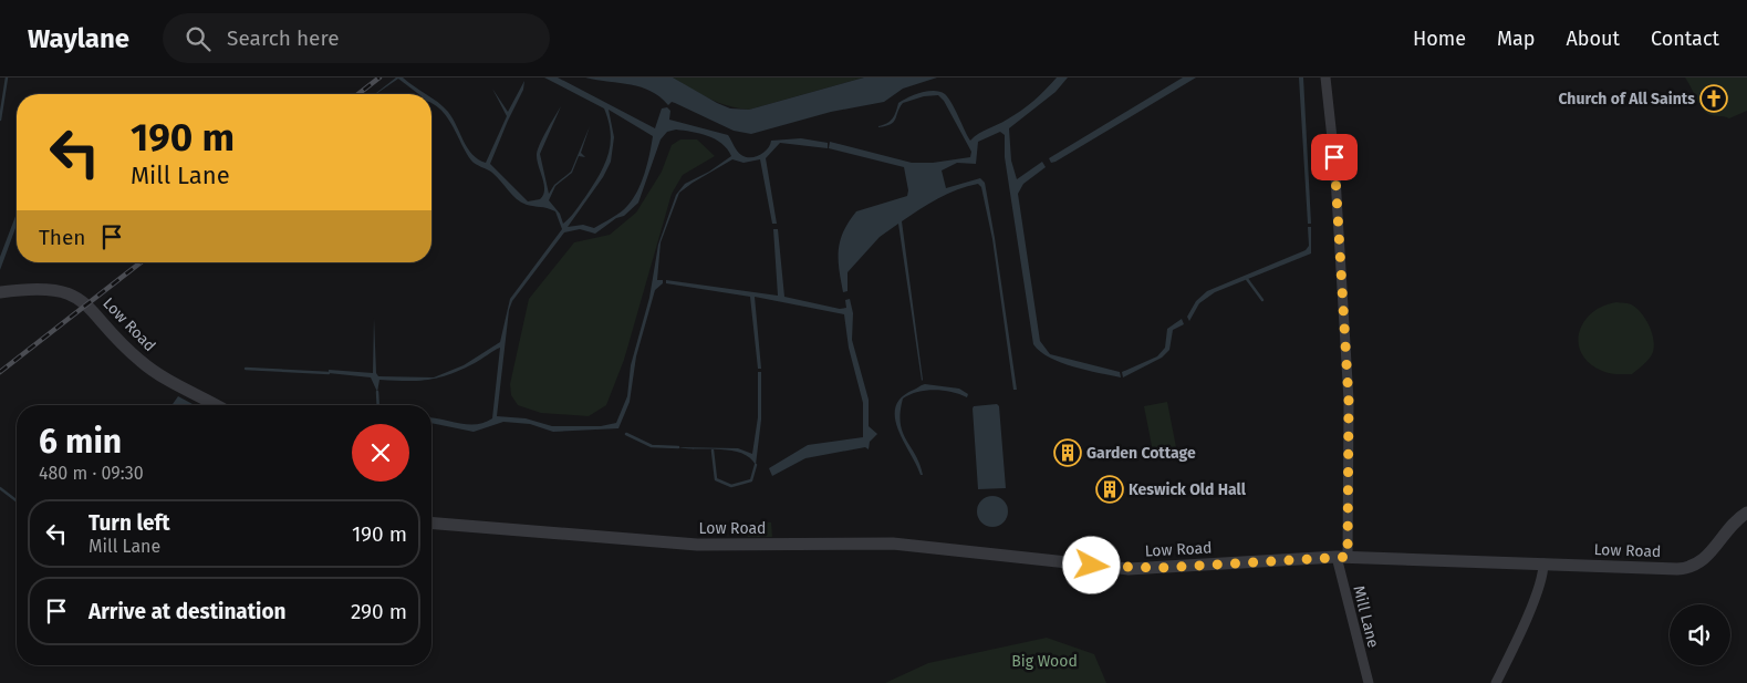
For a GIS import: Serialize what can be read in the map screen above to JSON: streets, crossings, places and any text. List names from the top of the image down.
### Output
{
  "streets": {
    "street": ["Low Road", "Mill Lane"]
  },
  "crossings": [
    ["Low Road", "Mill Lane"]
  ],
  "parks": ["Big Wood"],
  "places": {
    "church": ["Church of All Saints"],
    "building": ["Garden Cottage", "Keswick Old Hall"]
  },
  "page": {
    "header": "Waylane",
    "search": "Search here",
    "nav": [
      "Home",
      "Map",
      "About",
      "Contact"
    ],
    "turn": ["190 m", "Mill Lane"],
    "then": "Then",
    "heading": ["6 min", "480 m · 09:30"],
    "list": [
      {
        "name": "Turn left",
        "note": "Mill Lane",
        "value": "190 m"
      },
      {
        "name": "Arrive at destination",
        "value": "290 m"
      }
    ]
  }
}
